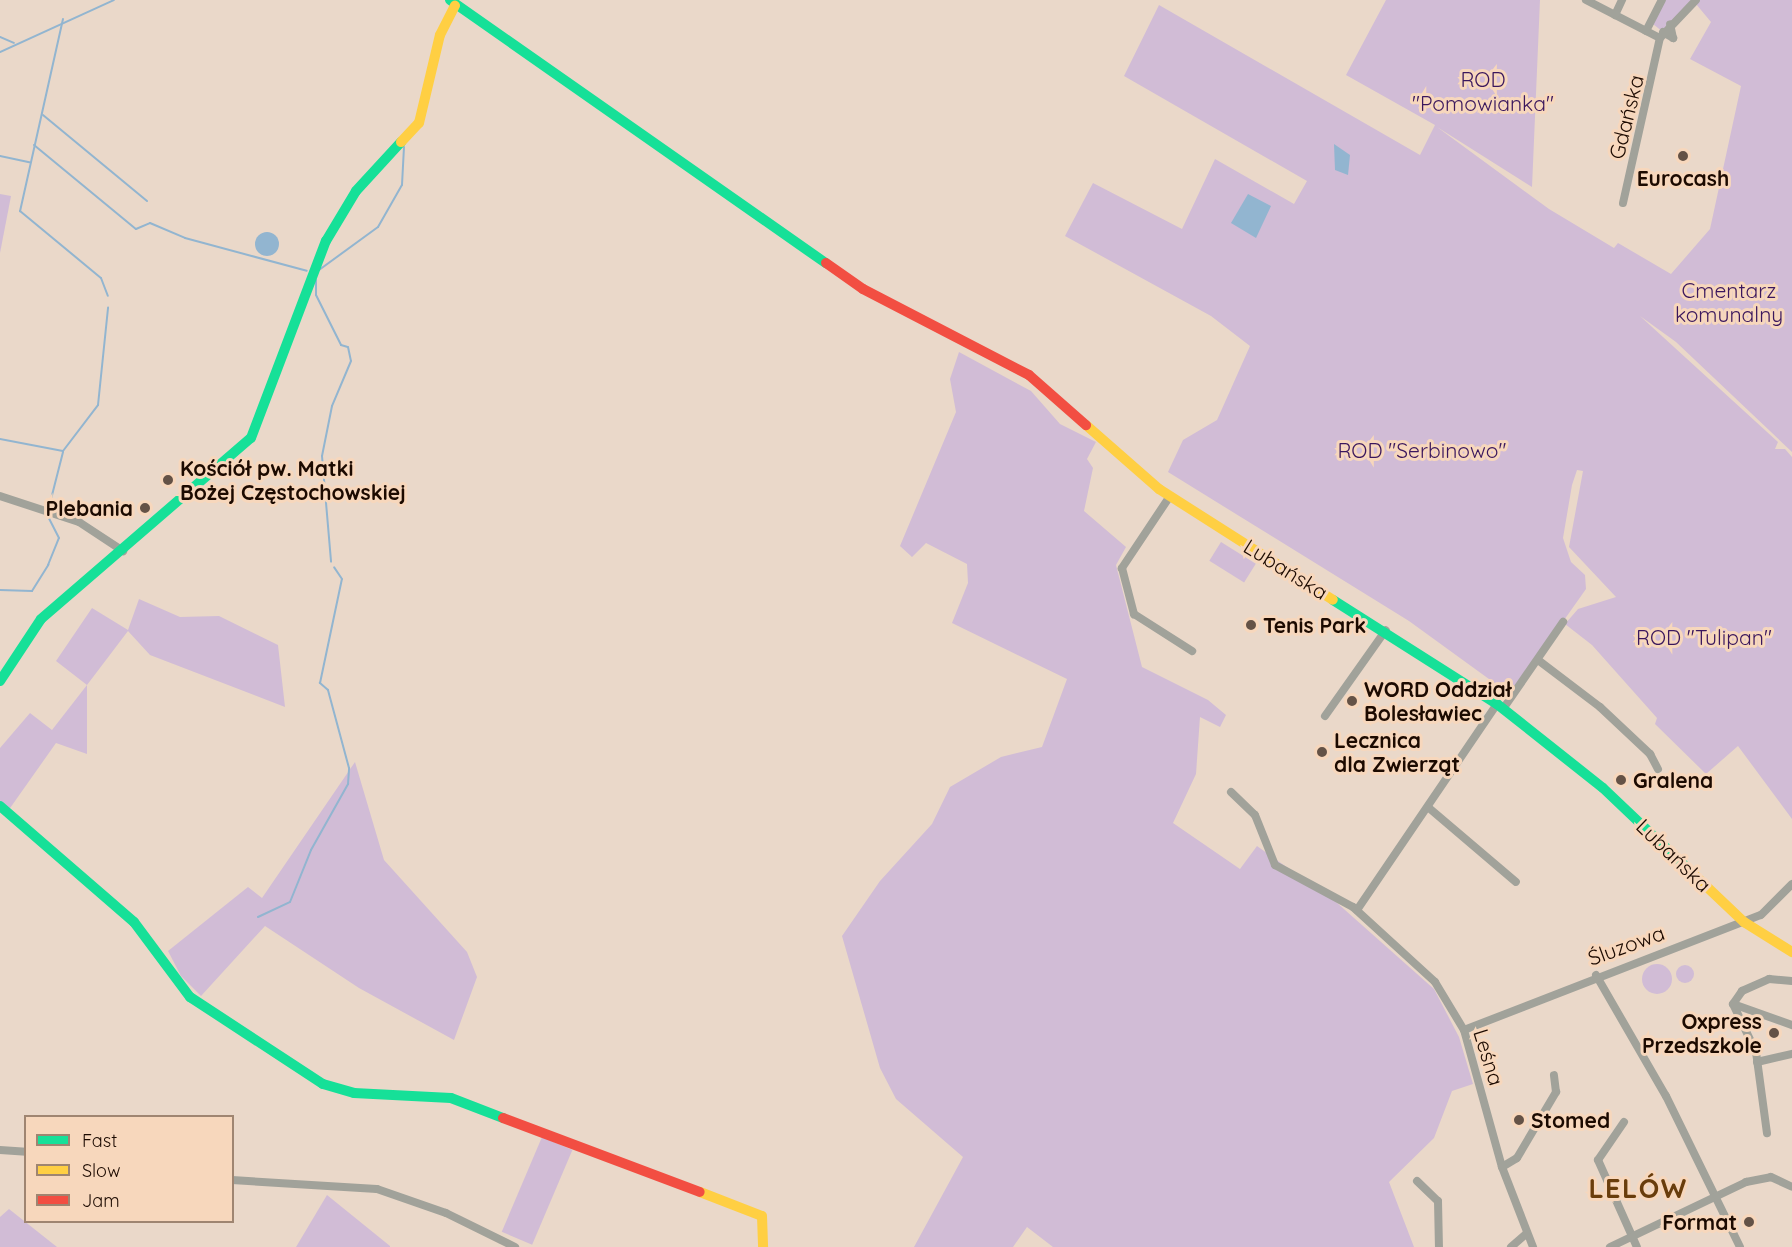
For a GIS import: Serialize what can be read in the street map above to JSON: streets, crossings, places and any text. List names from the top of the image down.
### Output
{
  "streets": {
    "street": [
      "Gdańska",
      "Lubańska",
      "Śluzowa",
      "Leśna"
    ]
  },
  "crossings": [
    ["Lubańska", "Śluzowa"],
    ["Śluzowa", "Leśna"]
  ],
  "districts": ["LELÓW"],
  "parks": [
    "ROD \"Pomowianka\"",
    "Cmentarz komunalny",
    "ROD \"Serbinowo\"",
    "ROD \"Tulipan\""
  ],
  "places": [
    "Eurocash",
    "Kościół pw. Matki Bożej Częstochowskiej",
    "Plebania",
    "Tenis Park",
    "WORD Oddział Bolesławiec",
    "Lecznica dla Zwierząt",
    "Gralena",
    "Oxpress Przedszkole",
    "Stomed",
    "Format"
  ],
  "legend": ["Fast", "Slow", "Jam"]
}
